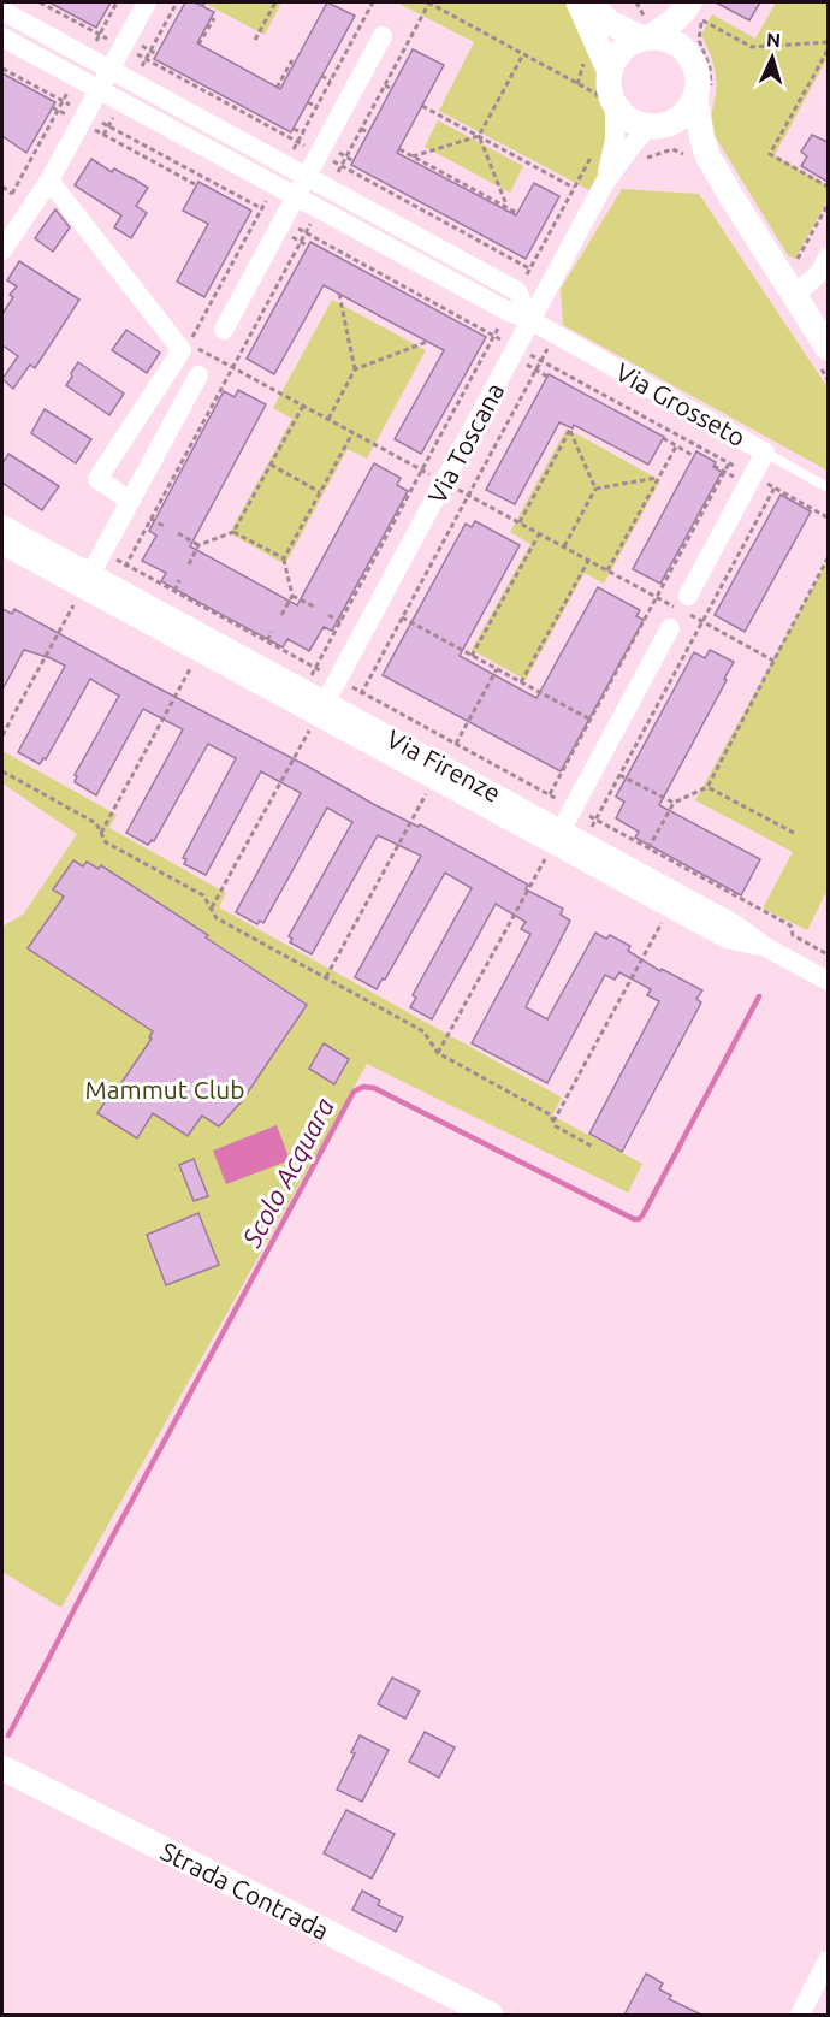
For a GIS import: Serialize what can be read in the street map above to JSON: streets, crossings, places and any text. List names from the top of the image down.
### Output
{
  "streets": {
    "street": [
      "Via Grosseto",
      "Via Toscana",
      "Via Firenze",
      "Strada Contrada"
    ]
  },
  "crossings": [
    ["Via Grosseto", "Via Toscana"],
    ["Via Toscana", "Via Firenze"]
  ],
  "water": ["Scolo Acquara"],
  "parks": ["Mammut Club"],
  "north": "top"
}
